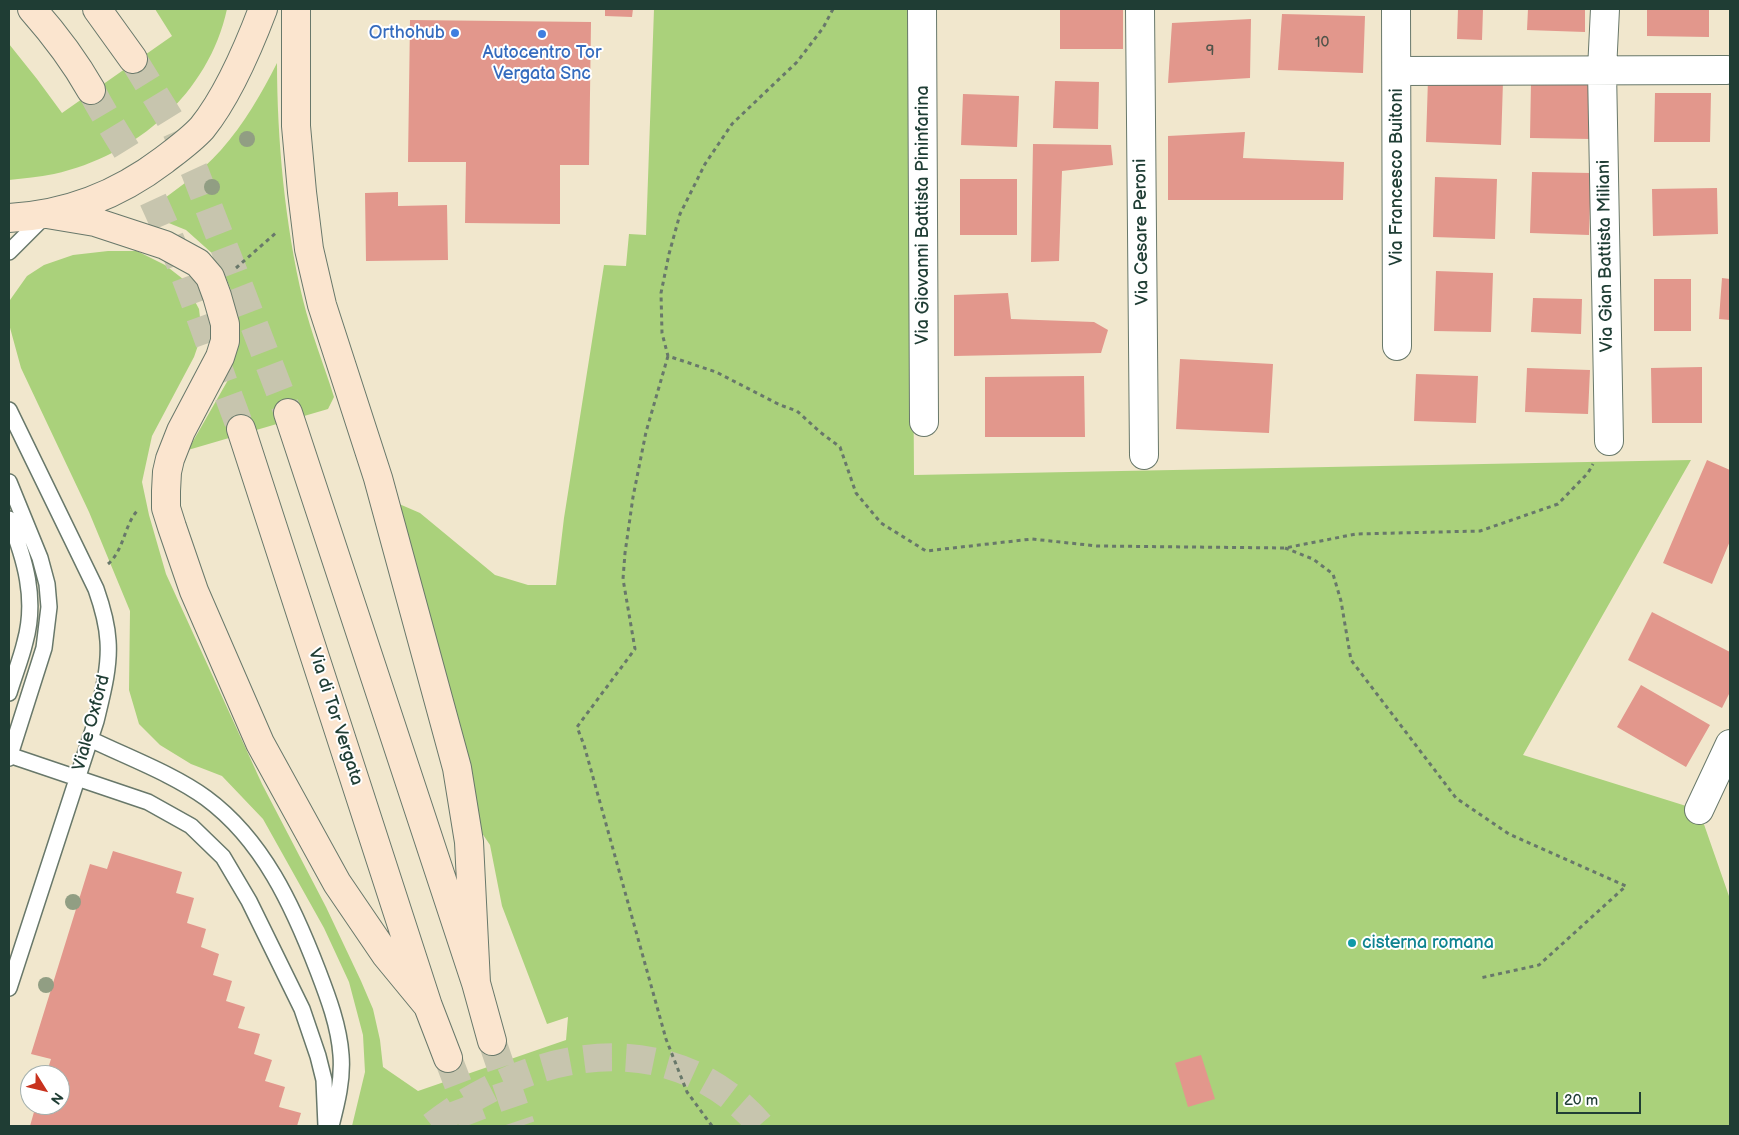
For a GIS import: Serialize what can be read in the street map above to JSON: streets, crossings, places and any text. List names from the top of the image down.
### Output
{
  "streets": {
    "main road": ["Via di Tor Vergata"],
    "street": [
      "Via Francesco Buitoni",
      "Via Giovanni Battista Pininfarina",
      "Via Cesare Peroni",
      "Via Gian Battista Miliani"
    ],
    "lane": ["Viale Oxford"]
  },
  "places": ["Orthohub", "Autocentro Tor Vergata Snc", "cisterna romana"],
  "house_numbers": ["10", "9"],
  "scale_bar": "20 m",
  "north": "bottom right"
}
